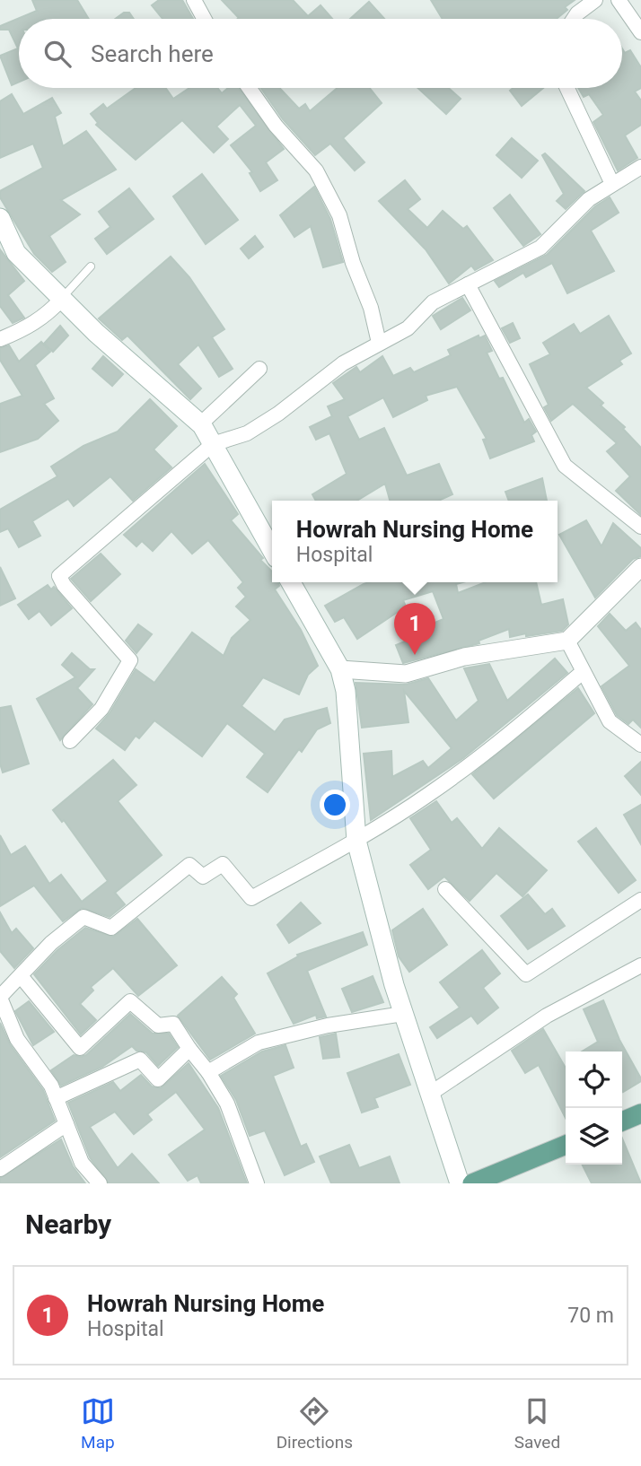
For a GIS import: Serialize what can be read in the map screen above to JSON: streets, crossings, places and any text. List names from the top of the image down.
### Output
{
  "page": {
    "search": "Search here",
    "popup": ["Howrah Nursing Home", "Hospital"],
    "pins": "1",
    "heading": "Nearby",
    "list": [
      {
        "mark": "1",
        "name": "Howrah Nursing Home",
        "note": "Hospital",
        "value": "70 m"
      }
    ],
    "nav": ["Map", "Directions", "Saved"]
  }
}
